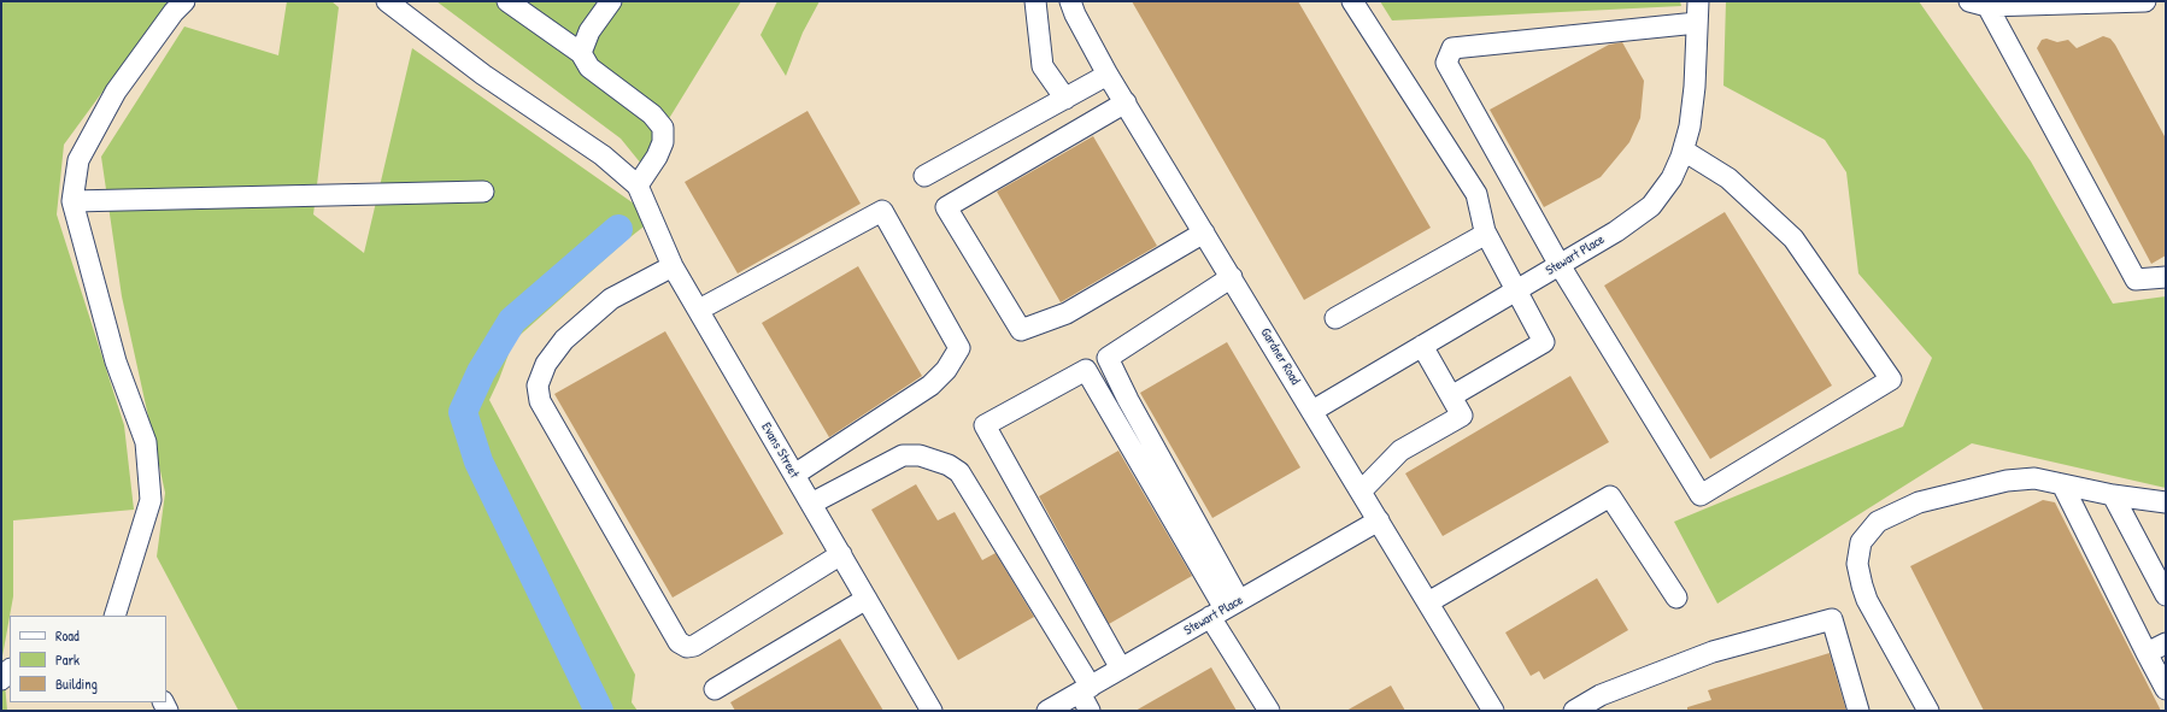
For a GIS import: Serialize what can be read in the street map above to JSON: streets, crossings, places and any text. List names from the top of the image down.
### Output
{
  "streets": {
    "street": ["Stewart Place", "Gardner Road", "Evans Street"]
  },
  "crossings": [
    ["Stewart Place", "Gardner Road"]
  ],
  "legend": ["Road", "Park", "Building"]
}
